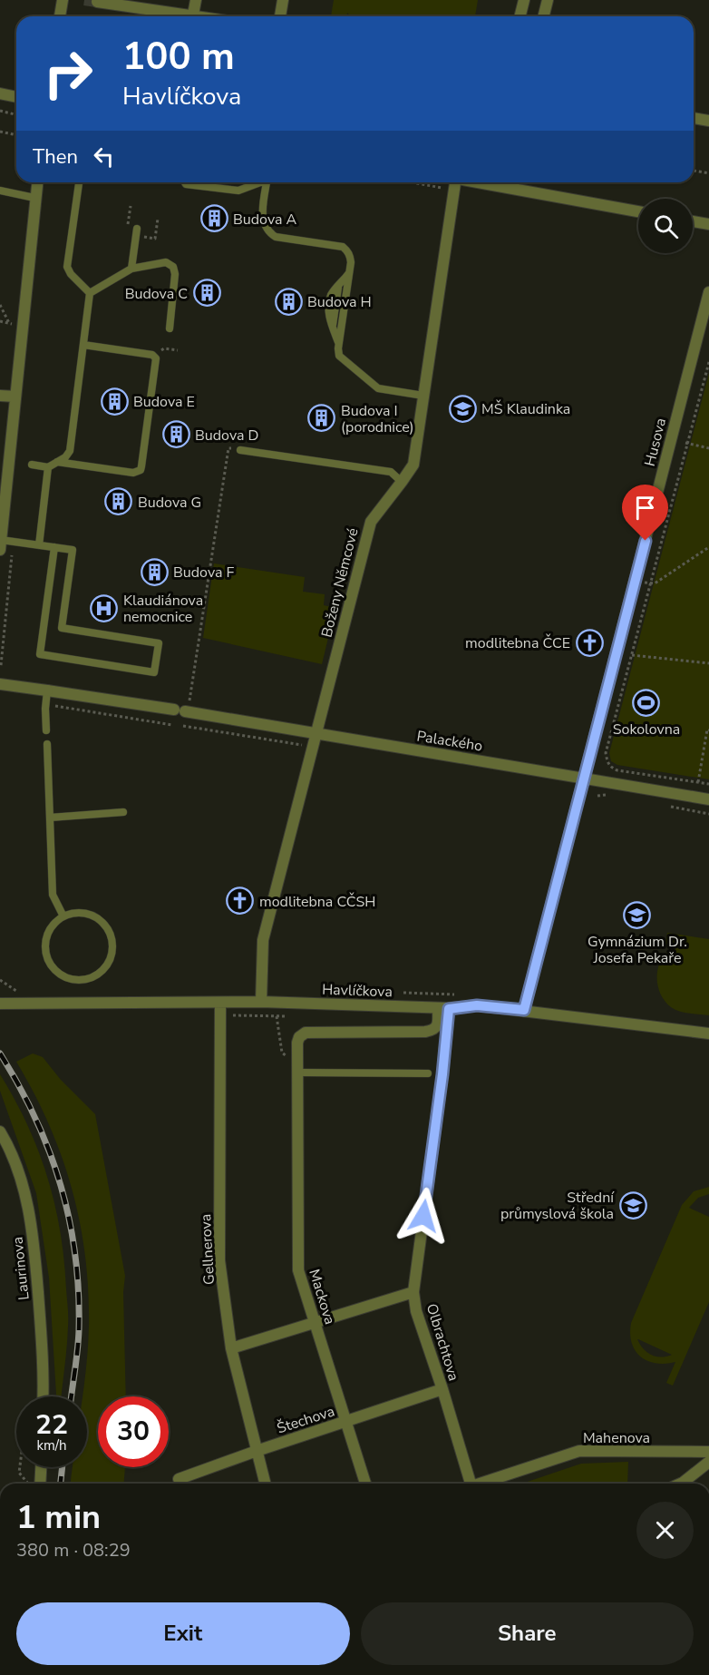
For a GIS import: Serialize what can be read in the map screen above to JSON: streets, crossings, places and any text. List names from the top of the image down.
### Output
{
  "streets": {
    "street": [
      "Husova",
      "Boženy Němcové",
      "Palackého",
      "Havlíčkova",
      "Gellnerova",
      "Laurinova",
      "Mackova",
      "Olbrachtova",
      "Štechova",
      "Mahenova"
    ]
  },
  "crossings": [
    ["Husova", "Palackého"],
    ["Husova", "Havlíčkova"],
    ["Boženy Němcové", "Palackého"],
    ["Boženy Němcové", "Havlíčkova"],
    ["Havlíčkova", "Gellnerova"],
    ["Havlíčkova", "Mackova"],
    ["Havlíčkova", "Olbrachtova"],
    ["Gellnerova", "Štechova"],
    ["Mackova", "Olbrachtova"],
    ["Mackova", "Štechova"],
    ["Olbrachtova", "Štechova"]
  ],
  "places": {
    "building": [
      "Budova A",
      "Budova C",
      "Budova H",
      "Budova E",
      "Budova I (porodnice)",
      "Budova D",
      "Budova G",
      "Budova F"
    ],
    "school or university": ["MŠ Klaudinka", "Gymnázium Dr. Josefa Pekaře", "Střední průmyslová škola"],
    "hospital": ["Klaudiánova nemocnice"],
    "church": ["modlitebna ČCE", "modlitebna CČSH"],
    "sports": ["Sokolovna"]
  },
  "page": {
    "turn": ["100 m", "Havlíčkova"],
    "then": "Then",
    "speed": "22 km/h",
    "limit": "30",
    "heading": ["1 min", "380 m · 08:29"],
    "buttons": ["Exit", "Share"]
  }
}
